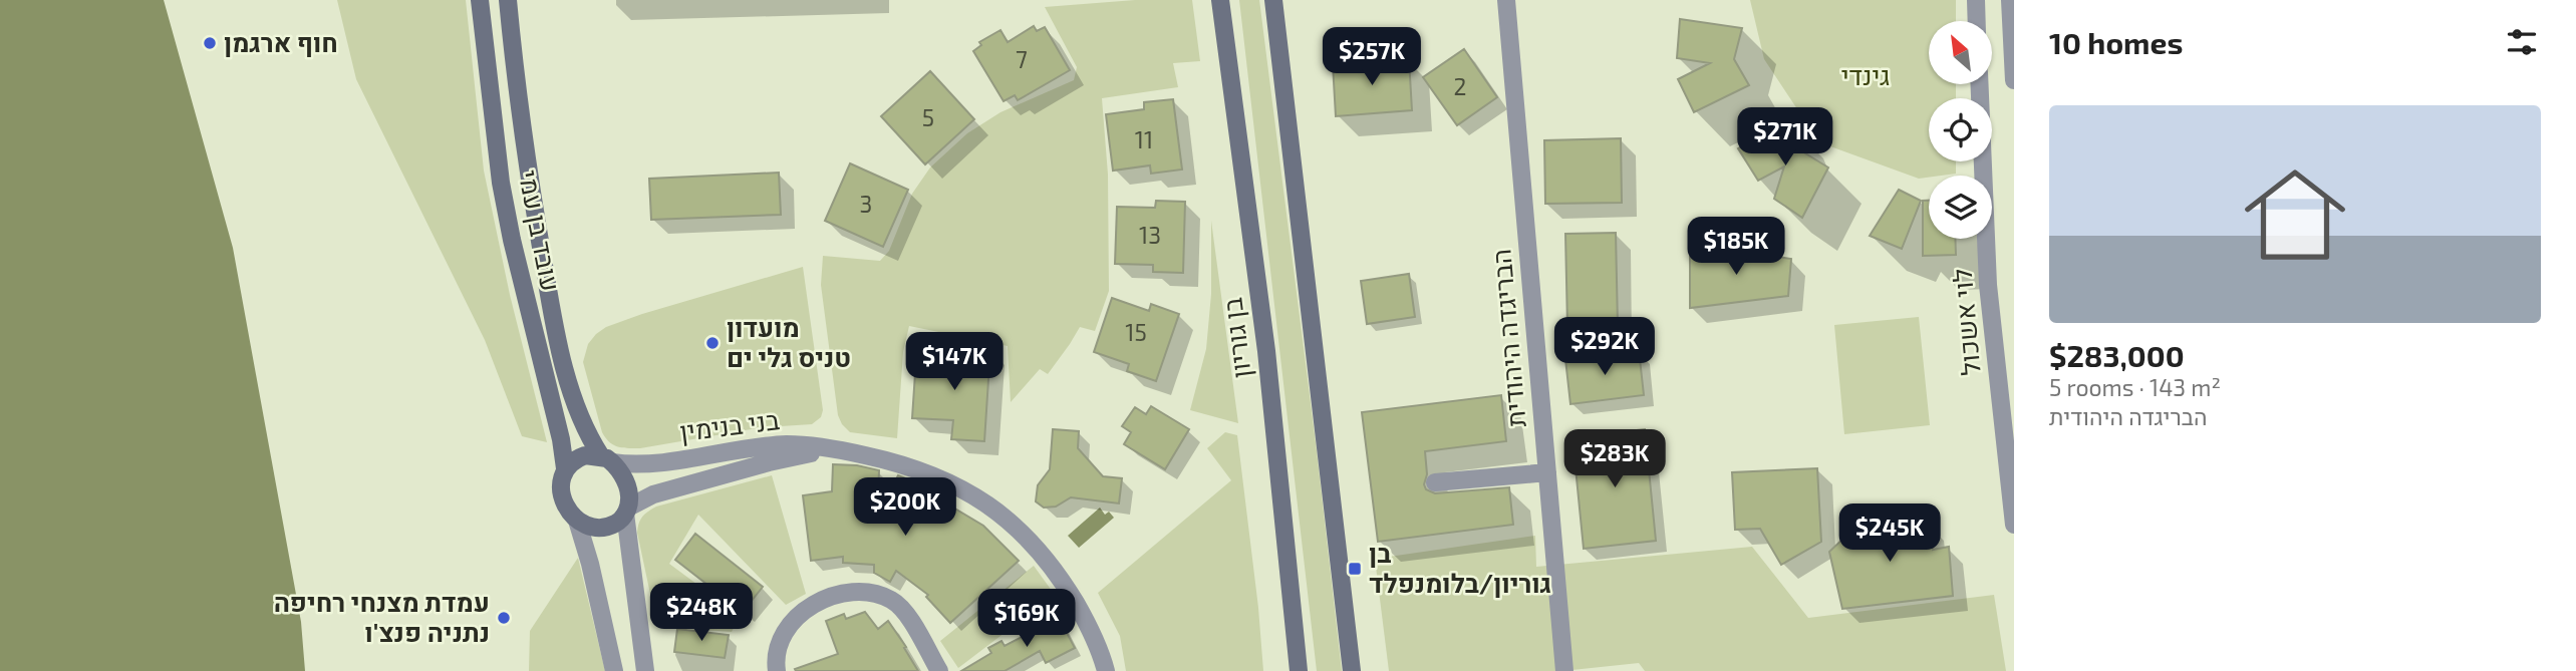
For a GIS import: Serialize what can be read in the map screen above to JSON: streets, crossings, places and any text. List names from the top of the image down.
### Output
{
  "streets": {
    "main road": ["עובד בן עמי", "בן גוריון"],
    "street": ["לוי אשכול", "הבריגדה היהודית", "בני בנימין"]
  },
  "crossings": [
    ["עובד בן עמי", "בני בנימין"]
  ],
  "parks": ["גינדי"],
  "places": {
    "other": ["חוף ארגמן", "מועדון טניס גלי ים", "עמדת מצנחי רחיפה נתניה פנצ'ו"],
    "transit": ["בן גוריון/בלומנפלד"]
  },
  "house_numbers": [
    "7",
    "2",
    "5",
    "11",
    "3",
    "13",
    "15"
  ],
  "north": "top left",
  "page": {
    "heading": "10 homes",
    "price": [
      "$257K",
      "$271K",
      "$185K",
      "$292K",
      "$147K",
      "$283K",
      "$200K",
      "$245K",
      "$248K",
      "$169K"
    ],
    "list": [
      {
        "name": "$283,000",
        "note": "5 rooms · 143 m² · הבריגדה היהודית"
      }
    ]
  }
}
